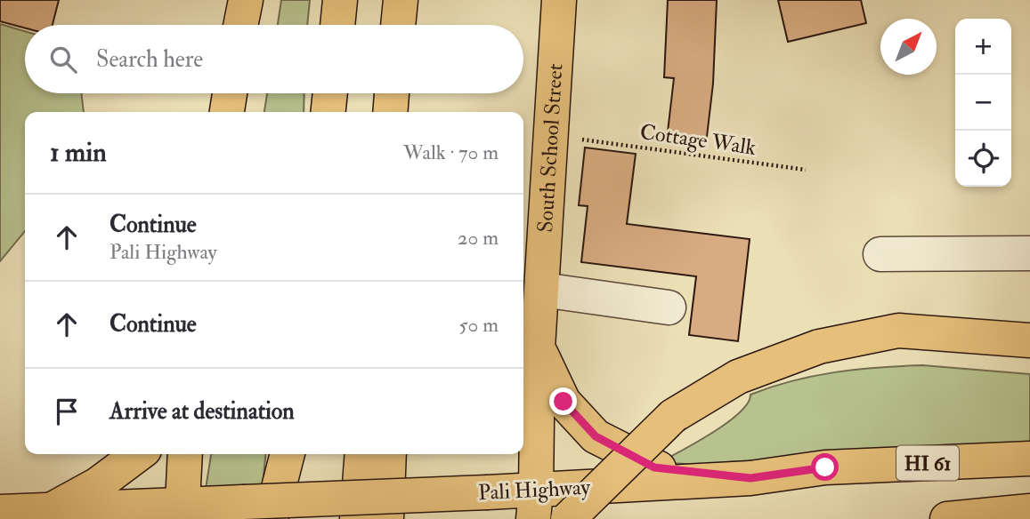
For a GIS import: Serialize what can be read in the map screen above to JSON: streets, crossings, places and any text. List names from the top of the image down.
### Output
{
  "streets": {
    "main road": ["South School Street", "HI 61", "Pali Highway"],
    "path": ["Cottage Walk"]
  },
  "crossings": [
    ["South School Street", "Pali Highway"]
  ],
  "north": "top right",
  "page": {
    "map_buttons": ["+", "−"],
    "search": "Search here",
    "heading": ["1 min", "Walk · 70 m"],
    "list": [
      ["Continue", "Pali Highway", "20 m"],
      ["Continue", "50 m"],
      "Arrive at destination"
    ]
  }
}
